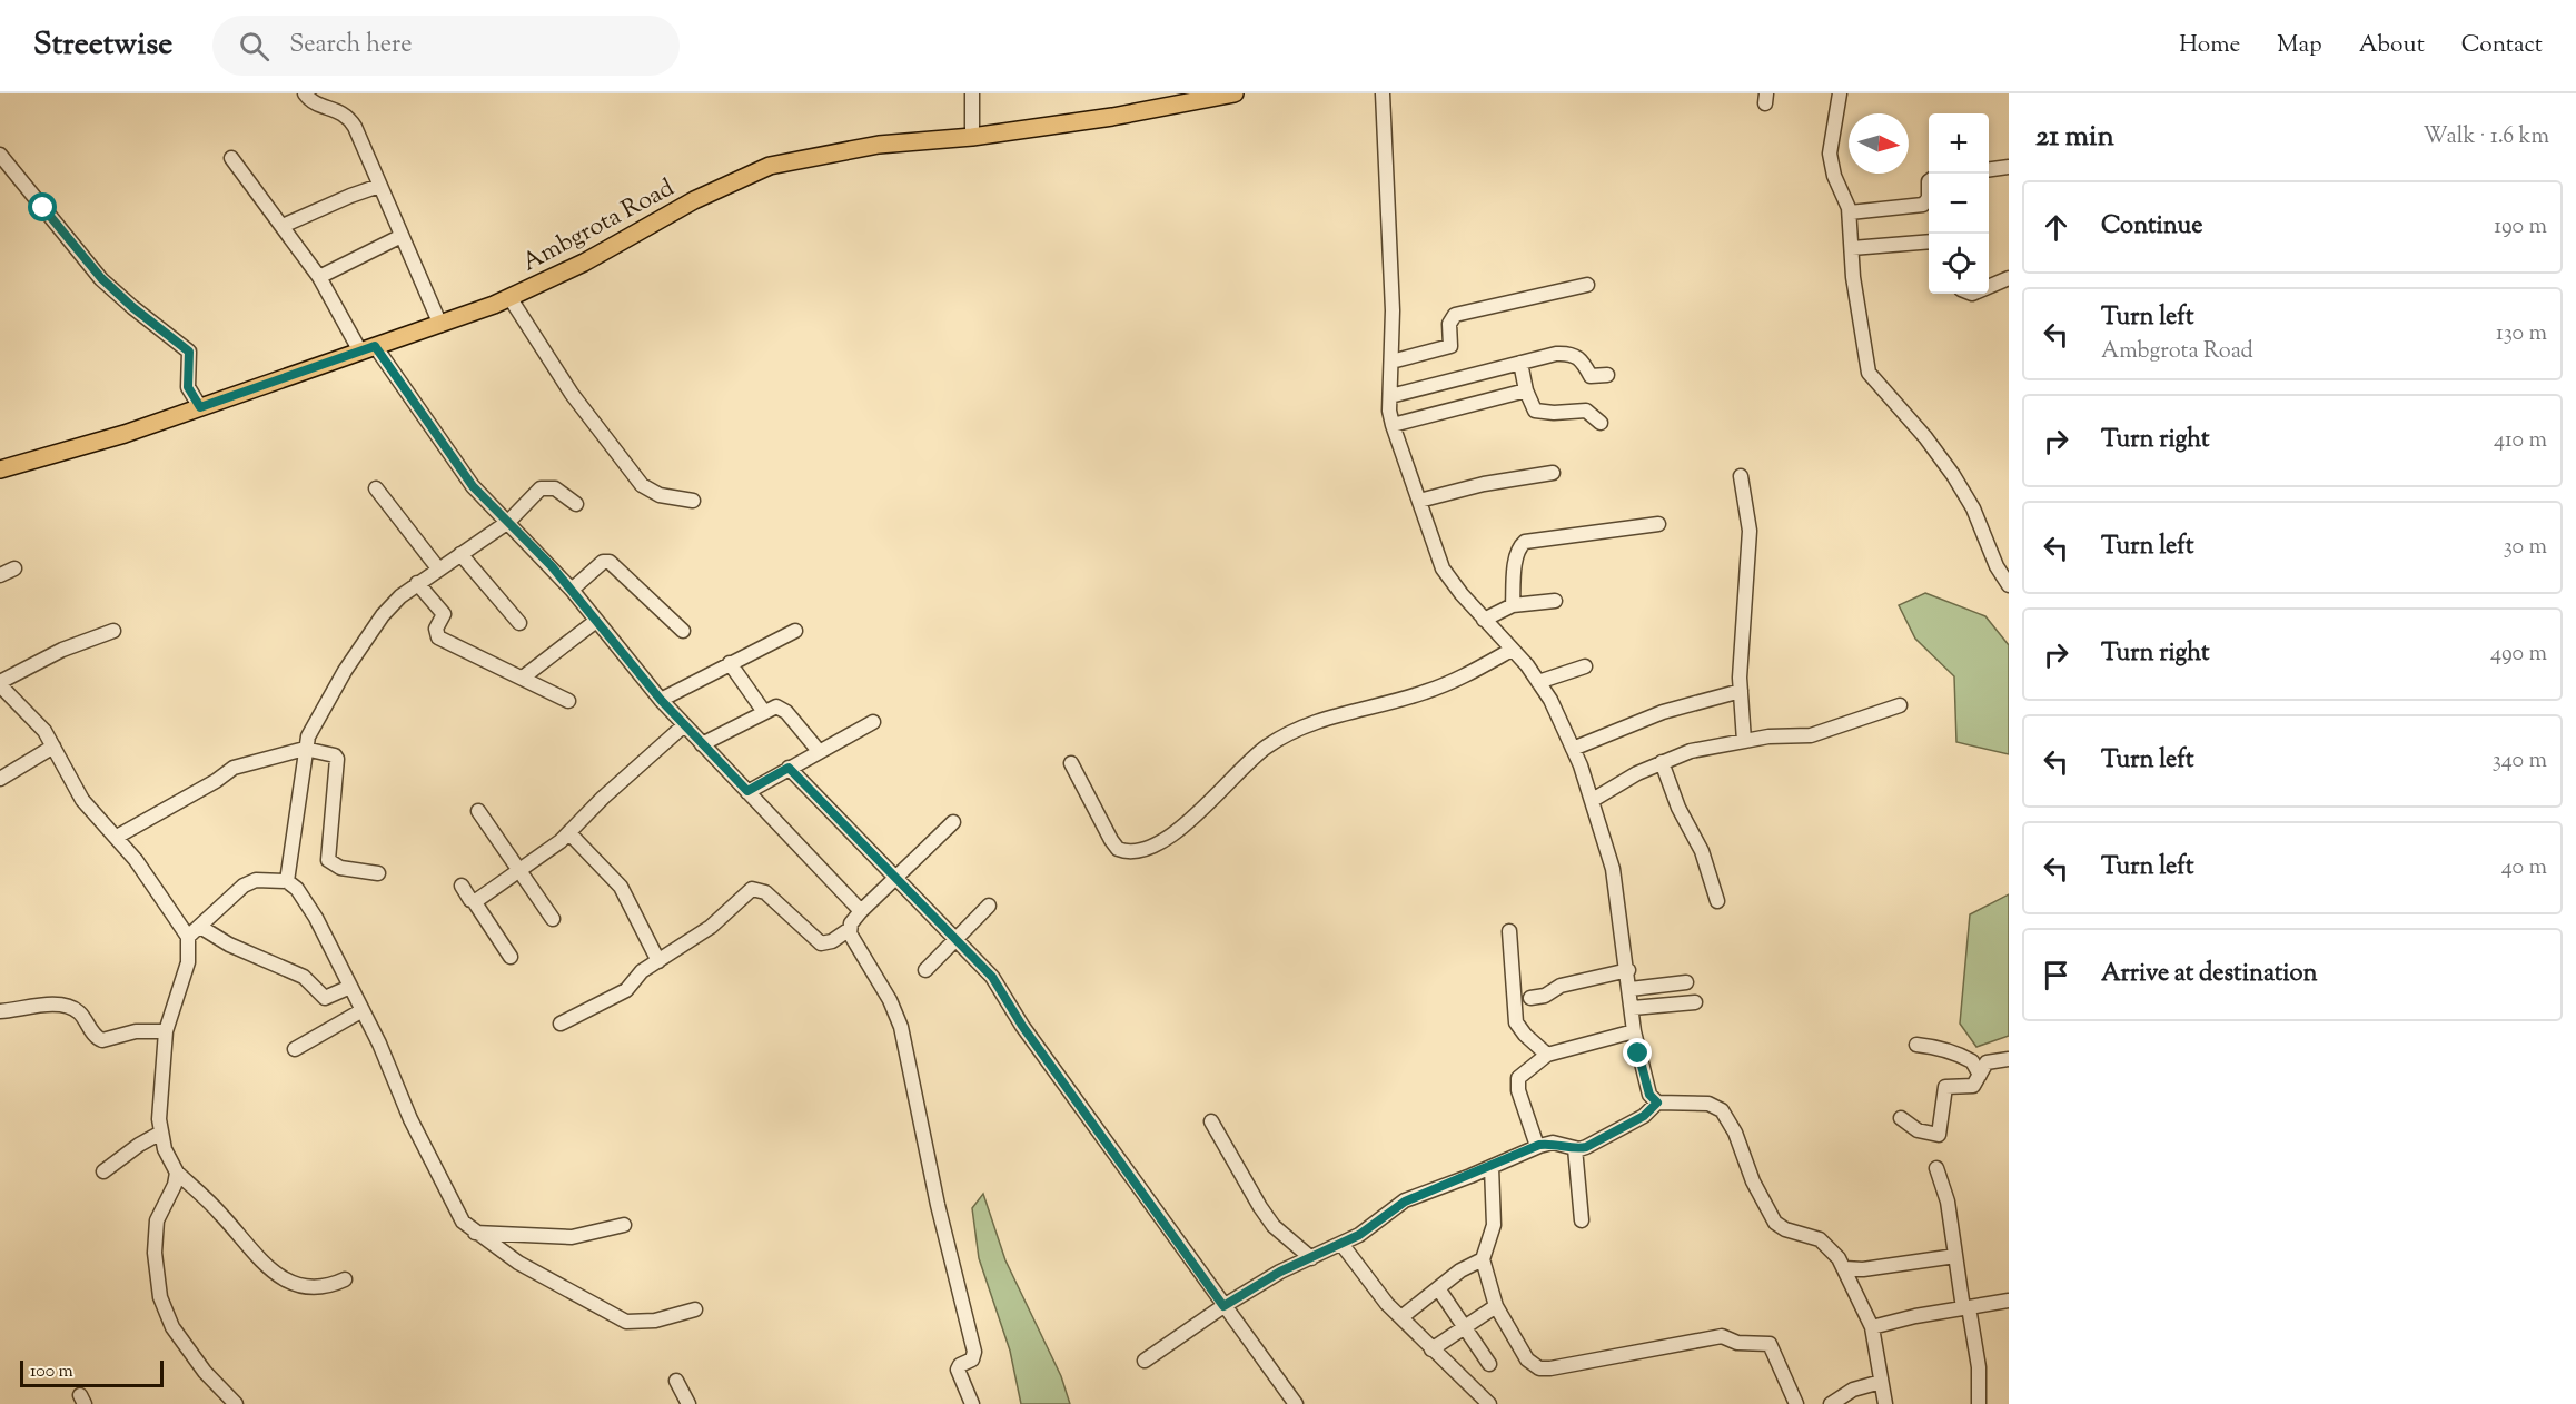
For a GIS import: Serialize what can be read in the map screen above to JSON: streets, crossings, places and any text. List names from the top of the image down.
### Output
{
  "streets": {
    "main road": ["Ambgrota Road"]
  },
  "scale_bar": "100 m",
  "north": "right",
  "page": {
    "header": "Streetwise",
    "search": "Search here",
    "nav": [
      "Home",
      "Map",
      "About",
      "Contact"
    ],
    "heading": ["21 min", "Walk · 1.6 km"],
    "map_buttons": ["+", "−"],
    "list": [
      ["Continue", "190 m"],
      ["Turn left", "Ambgrota Road", "130 m"],
      ["Turn right", "410 m"],
      ["Turn left", "30 m"],
      ["Turn right", "490 m"],
      ["Turn left", "340 m"],
      ["Turn left", "40 m"],
      "Arrive at destination"
    ],
    "scale": "100 m"
  }
}
